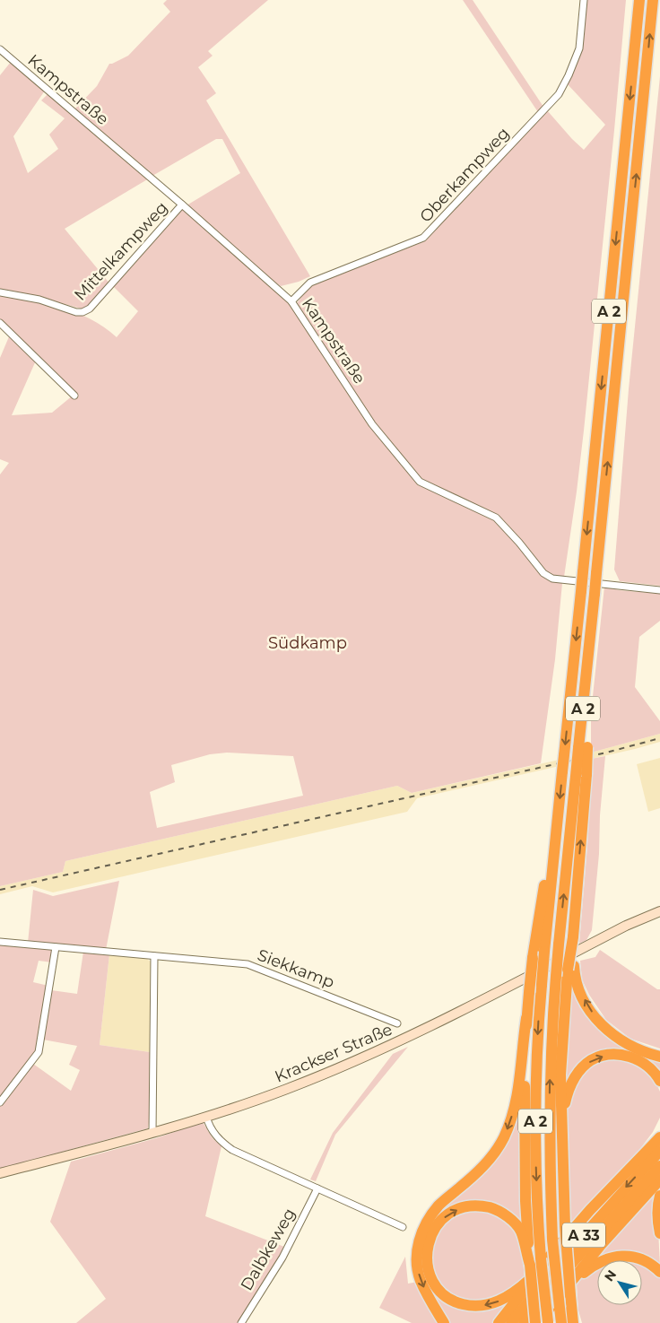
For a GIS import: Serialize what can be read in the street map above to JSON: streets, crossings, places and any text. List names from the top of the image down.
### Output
{
  "streets": {
    "highway": ["A 2", "A 33"],
    "street": [
      "Kampstraße",
      "Oberkampweg",
      "Mittelkampweg",
      "Siekkamp",
      "Krackser Straße",
      "Dalbkeweg"
    ]
  },
  "crossings": [
    ["Kampstraße", "Oberkampweg"],
    ["Kampstraße", "Mittelkampweg"]
  ],
  "parks": ["Südkamp"],
  "north": "top left"
}
